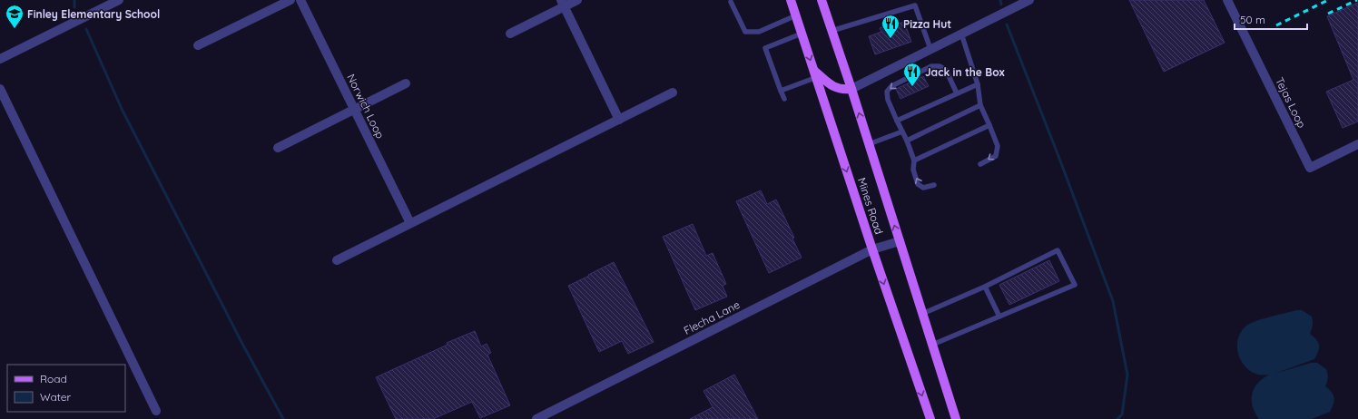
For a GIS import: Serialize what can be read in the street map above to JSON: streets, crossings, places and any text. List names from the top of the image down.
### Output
{
  "streets": {
    "main road": ["Mines Road"],
    "street": ["Tejas Loop", "Norwich Loop", "Flecha Lane"]
  },
  "crossings": [
    ["Mines Road", "Flecha Lane"]
  ],
  "places": {
    "school or university": ["Finley Elementary School"],
    "restaurant": ["Pizza Hut", "Jack in the Box"]
  },
  "legend": ["Road", "Water"],
  "scale_bar": "50 m"
}
